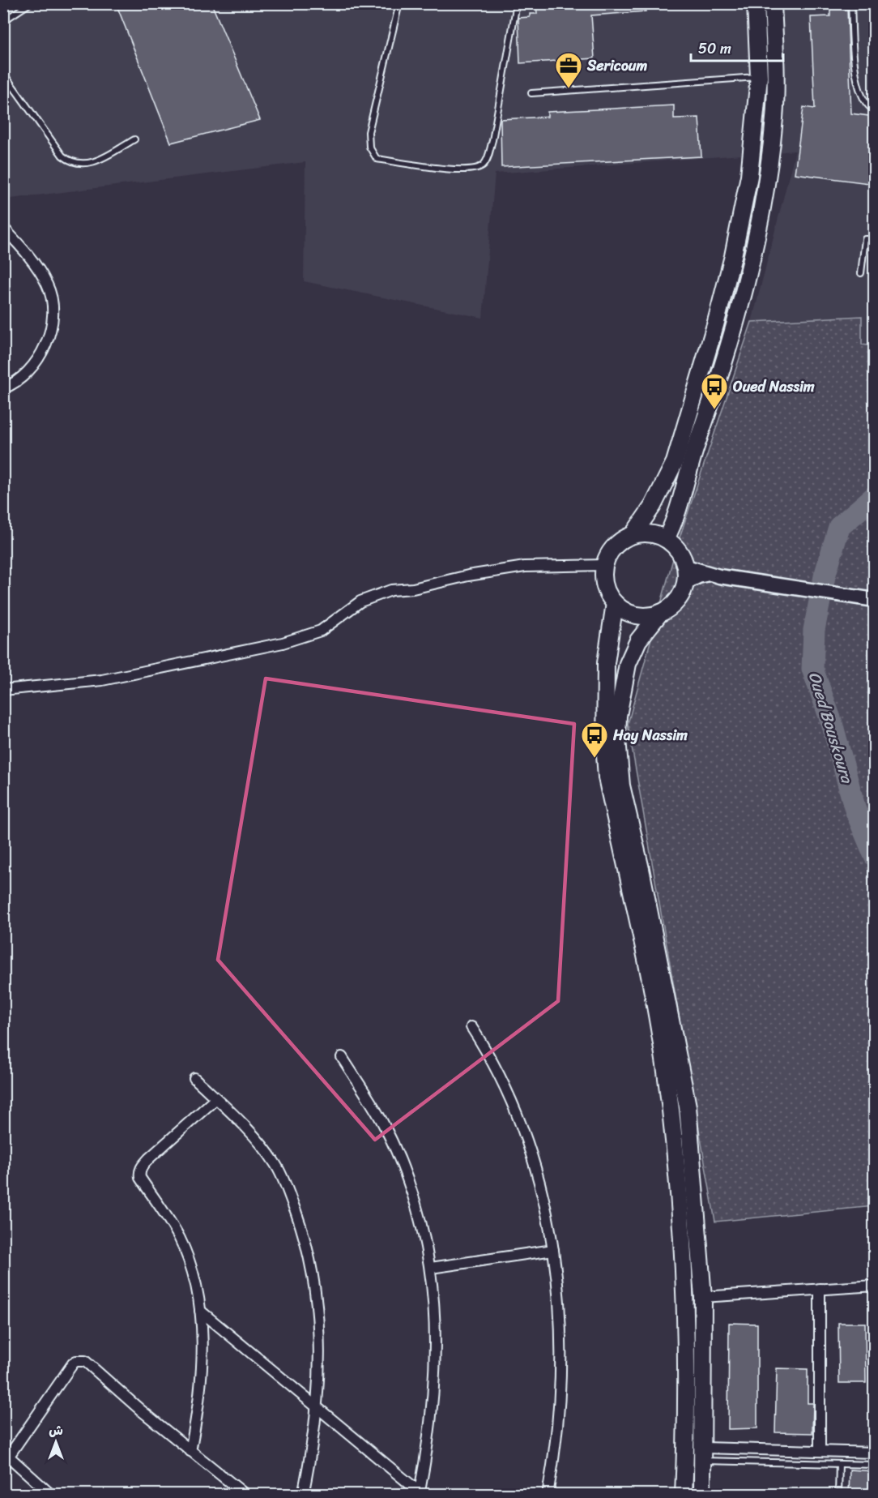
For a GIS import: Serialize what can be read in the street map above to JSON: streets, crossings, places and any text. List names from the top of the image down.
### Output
{
  "water": ["Oued Bouskoura"],
  "places": {
    "office": ["Sericoum"],
    "bus stop": ["Oued Nassim", "Hay Nassim"]
  },
  "scale_bar": "50 m",
  "north": "top"
}
